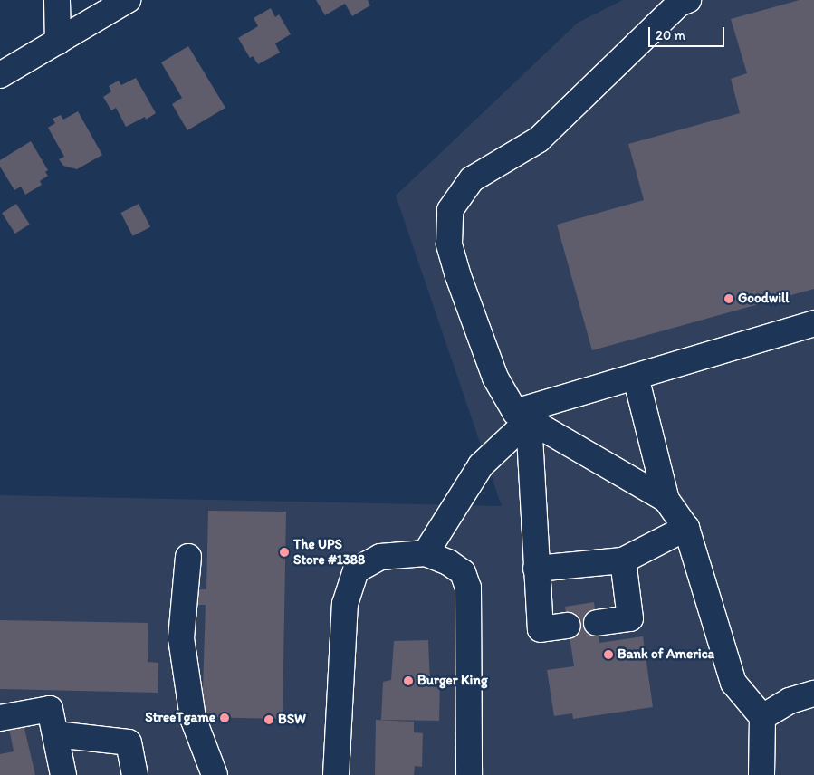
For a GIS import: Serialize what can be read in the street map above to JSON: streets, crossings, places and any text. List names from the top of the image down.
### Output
{
  "places": [
    "Goodwill",
    "The UPS Store #1388",
    "Bank of America",
    "Burger King",
    "StreeTgame",
    "BSW"
  ],
  "scale_bar": "20 m"
}
